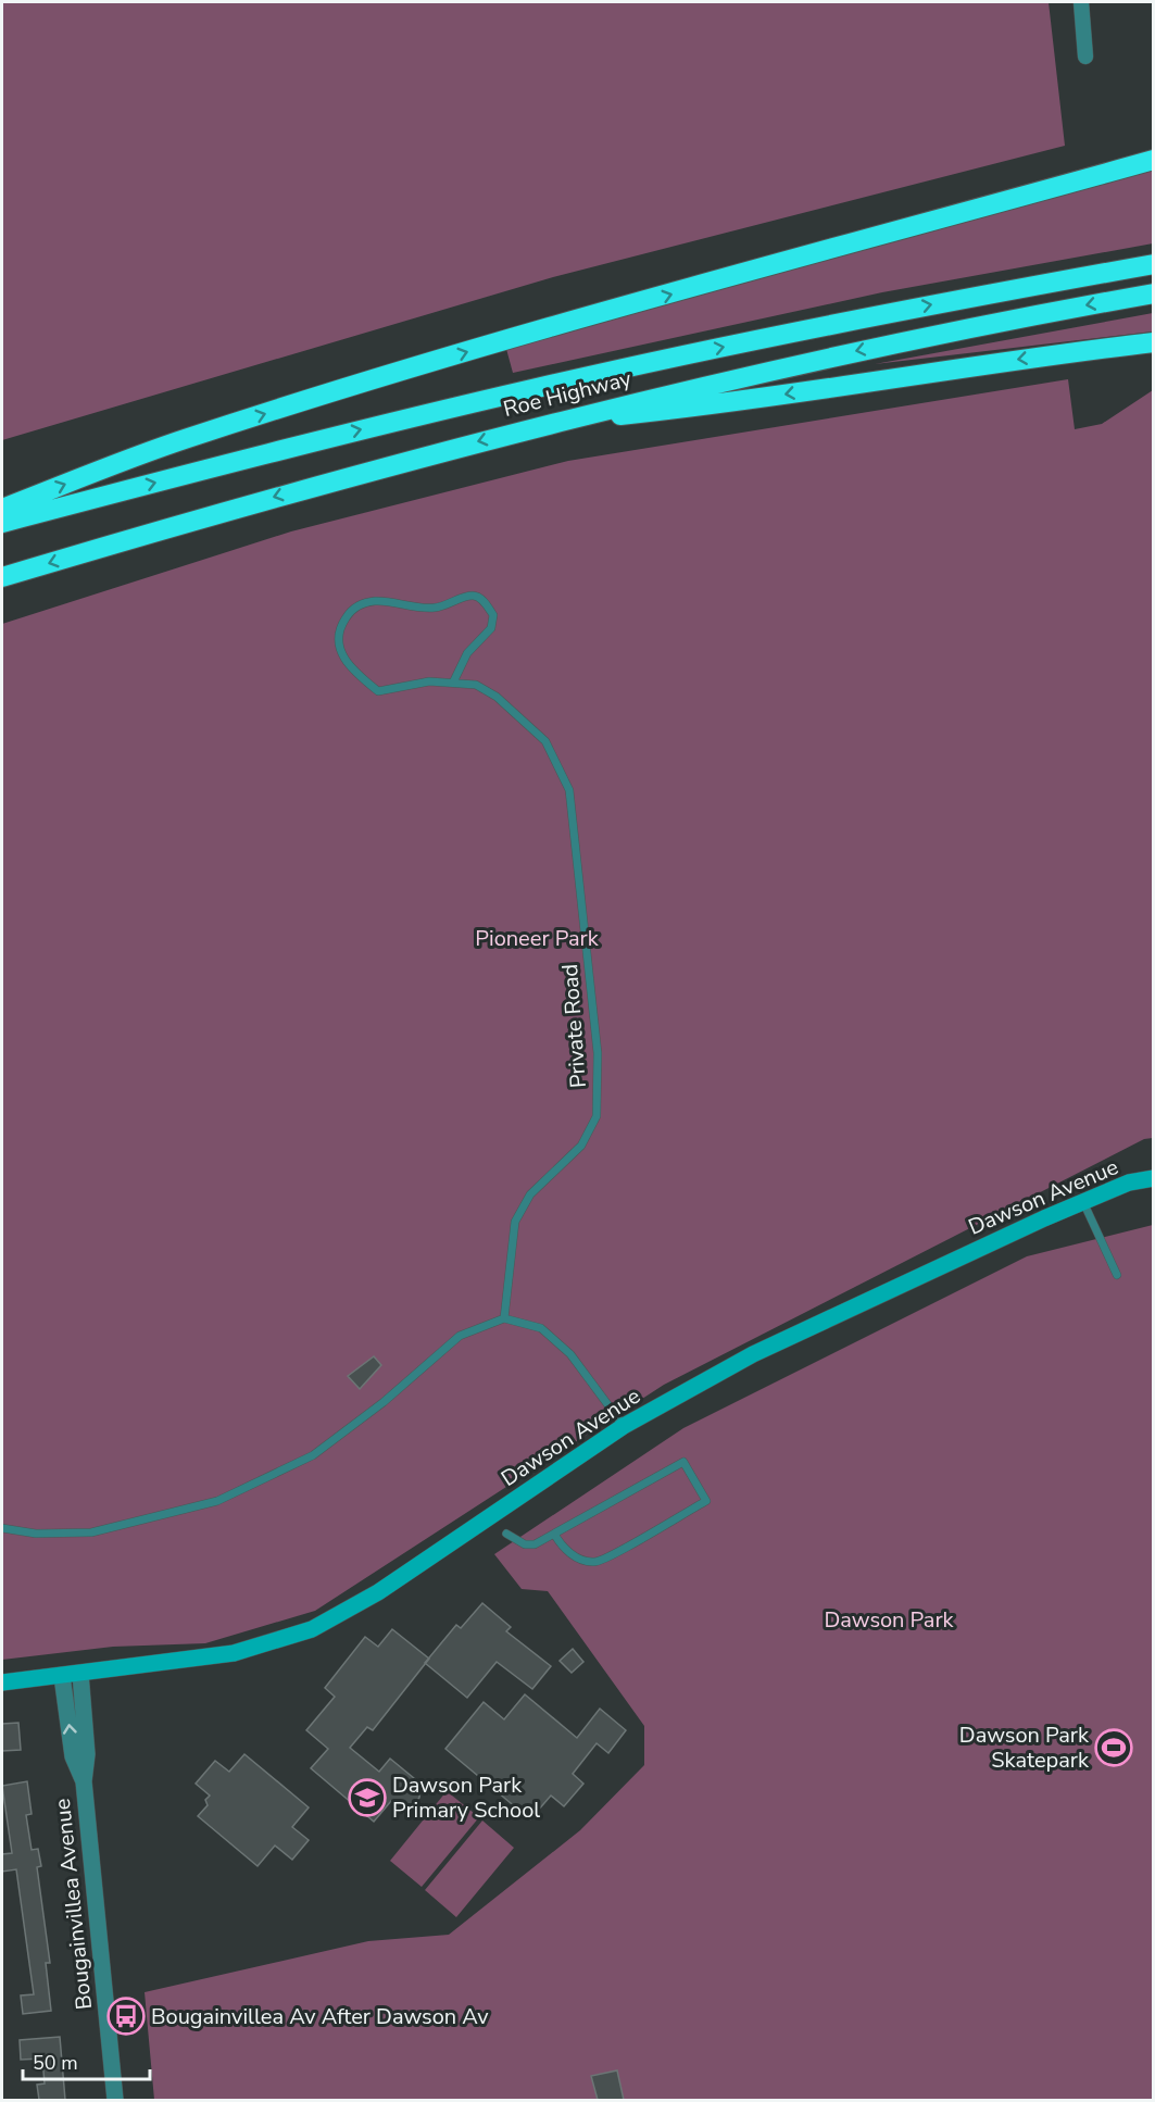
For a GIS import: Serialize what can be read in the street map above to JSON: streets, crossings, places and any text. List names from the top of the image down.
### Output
{
  "streets": {
    "highway": ["Roe Highway"],
    "main road": ["Dawson Avenue"],
    "street": ["Bougainvillea Avenue"],
    "lane": ["Private Road"]
  },
  "crossings": [
    ["Dawson Avenue", "Bougainvillea Avenue"]
  ],
  "parks": ["Pioneer Park", "Dawson Park"],
  "places": {
    "sports": ["Dawson Park Skatepark"],
    "school or university": ["Dawson Park Primary School"],
    "bus stop": ["Bougainvillea Av After Dawson Av"]
  },
  "scale_bar": "50 m"
}
